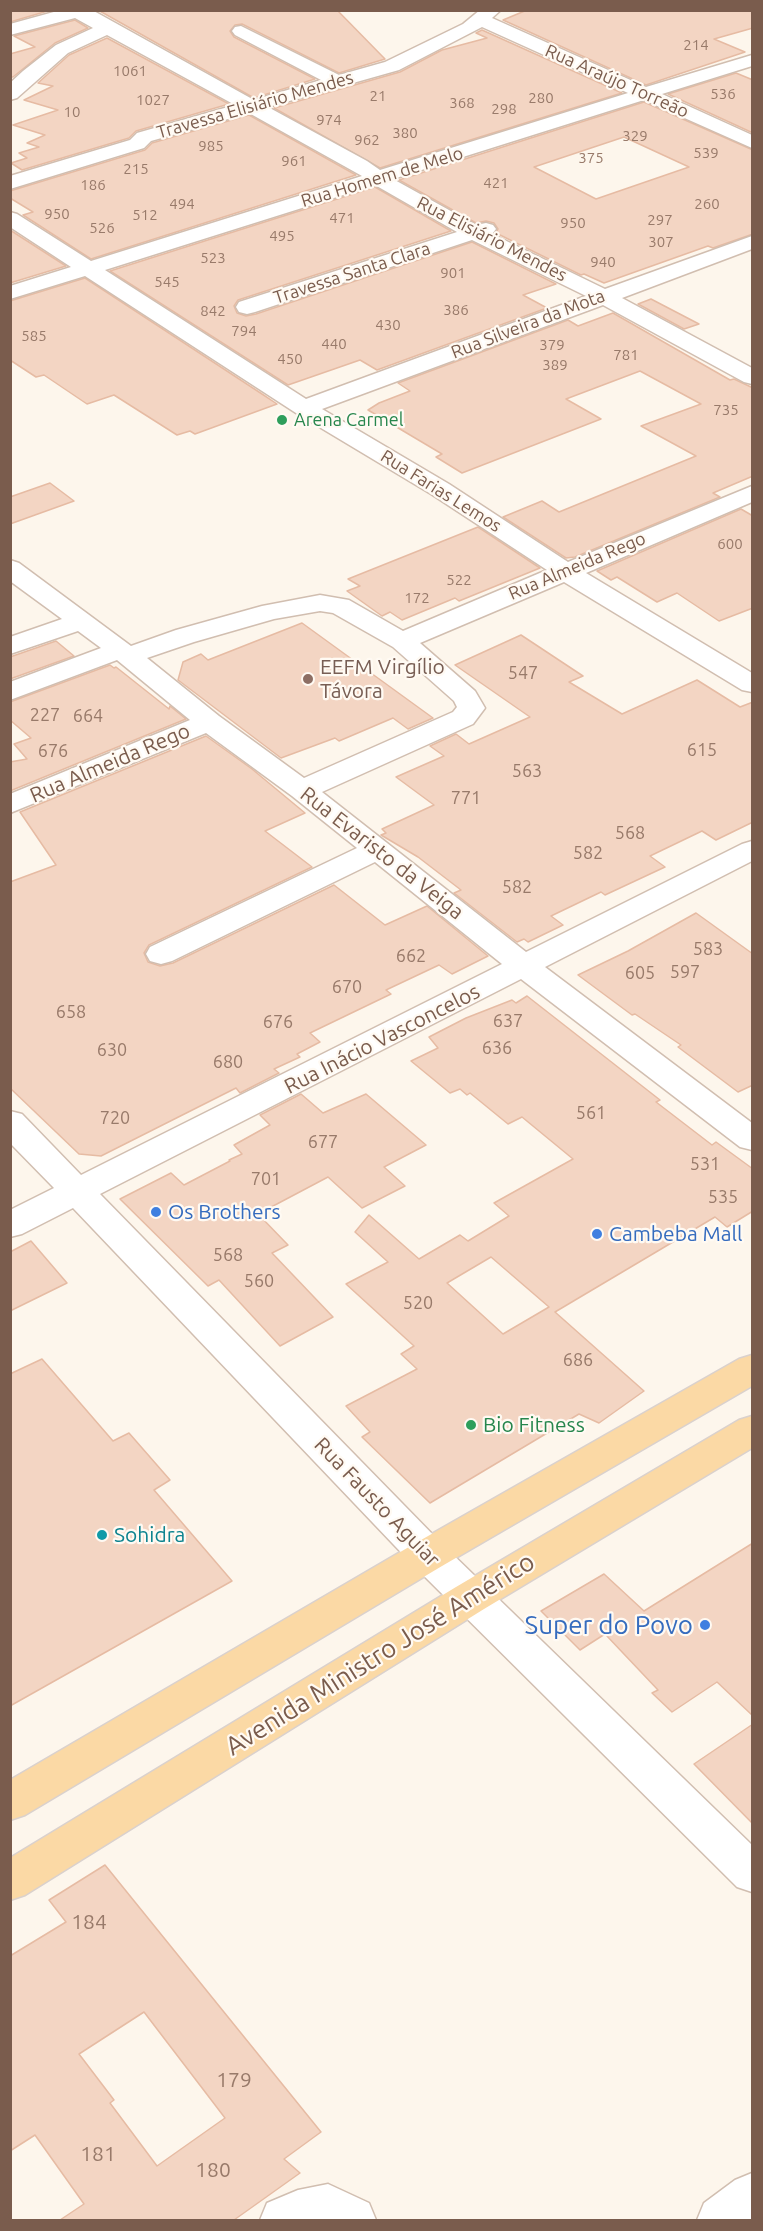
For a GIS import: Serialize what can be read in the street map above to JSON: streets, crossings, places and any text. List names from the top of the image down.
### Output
{
  "streets": {
    "main road": ["Avenida Ministro José Américo"],
    "street": [
      "Rua Araújo Torreão",
      "Travessa Elisiário Mendes",
      "Rua Homem de Melo",
      "Rua Elisiário Mendes",
      "Travessa Santa Clara",
      "Rua Silveira da Mota",
      "Rua Farias Lemos",
      "Rua Almeida Rego",
      "Rua Evaristo da Veiga",
      "Rua Inácio Vasconcelos",
      "Rua Fausto Aguiar"
    ]
  },
  "crossings": [
    ["Rua Araújo Torreão", "Travessa Elisiário Mendes"],
    ["Rua Araújo Torreão", "Rua Homem de Melo"],
    ["Travessa Elisiário Mendes", "Rua Elisiário Mendes"],
    ["Rua Homem de Melo", "Rua Elisiário Mendes"],
    ["Rua Homem de Melo", "Rua Farias Lemos"],
    ["Rua Elisiário Mendes", "Travessa Santa Clara"],
    ["Rua Elisiário Mendes", "Rua Silveira da Mota"],
    ["Rua Silveira da Mota", "Rua Farias Lemos"],
    ["Rua Farias Lemos", "Rua Almeida Rego"],
    ["Rua Almeida Rego", "Rua Evaristo da Veiga"],
    ["Rua Evaristo da Veiga", "Rua Inácio Vasconcelos"],
    ["Rua Inácio Vasconcelos", "Rua Fausto Aguiar"],
    ["Rua Fausto Aguiar", "Avenida Ministro José Américo"]
  ],
  "places": [
    "Arena Carmel",
    "EEFM Virgílio Távora",
    "Os Brothers",
    "Cambeba Mall",
    "Bio Fitness",
    "Sohidra",
    "Super do Povo"
  ],
  "house_numbers": [
    "214",
    "1061",
    "536",
    "21",
    "280",
    "1027",
    "368",
    "298",
    "10",
    "974",
    "380",
    "329",
    "962",
    "985",
    "539",
    "375",
    "961",
    "215",
    "421",
    "186",
    "494",
    "260",
    "950",
    "512",
    "471",
    "297",
    "950",
    "526",
    "495",
    "307",
    "523",
    "940",
    "901",
    "545",
    "386",
    "842",
    "430",
    "794",
    "585",
    "440",
    "379",
    "781",
    "450",
    "389",
    "735",
    "600",
    "522",
    "172",
    "547",
    "227",
    "664",
    "615",
    "676",
    "563",
    "771",
    "568",
    "582",
    "582",
    "583",
    "662",
    "597",
    "605",
    "670",
    "658",
    "637",
    "676",
    "636",
    "630",
    "680",
    "561",
    "720",
    "677",
    "531",
    "701",
    "535",
    "568",
    "560",
    "520",
    "686",
    "184",
    "179",
    "181",
    "180"
  ]
}
